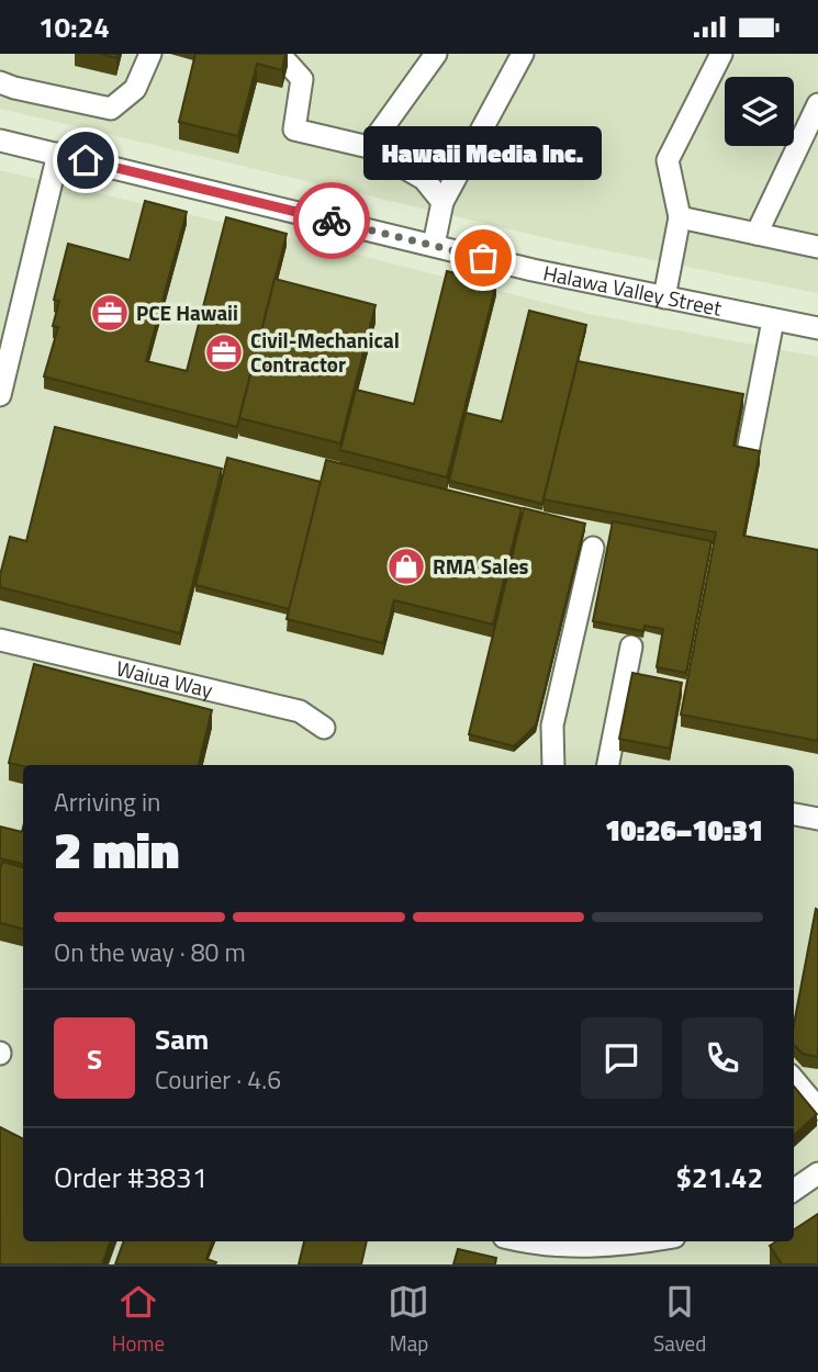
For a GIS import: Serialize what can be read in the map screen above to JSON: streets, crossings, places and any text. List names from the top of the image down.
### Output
{
  "streets": {
    "street": ["Halawa Valley Street", "Waiua Way"]
  },
  "places": {
    "other": ["Hawaii Media Inc."],
    "office": ["PCE Hawaii", "Civil-Mechanical Contractor"],
    "shop": ["RMA Sales"]
  },
  "page": {
    "status": "10:24",
    "bubble": "Hawaii Media Inc.",
    "heading": ["2 min", "Arriving in", "10:26–10:31"],
    "panel": [
      "Sam",
      "Courier · 4.6",
      "Order #3831",
      "$21.42"
    ],
    "bar": "On the way · 80 m",
    "round": "S",
    "tabs": ["Home", "Map", "Saved"]
  }
}
